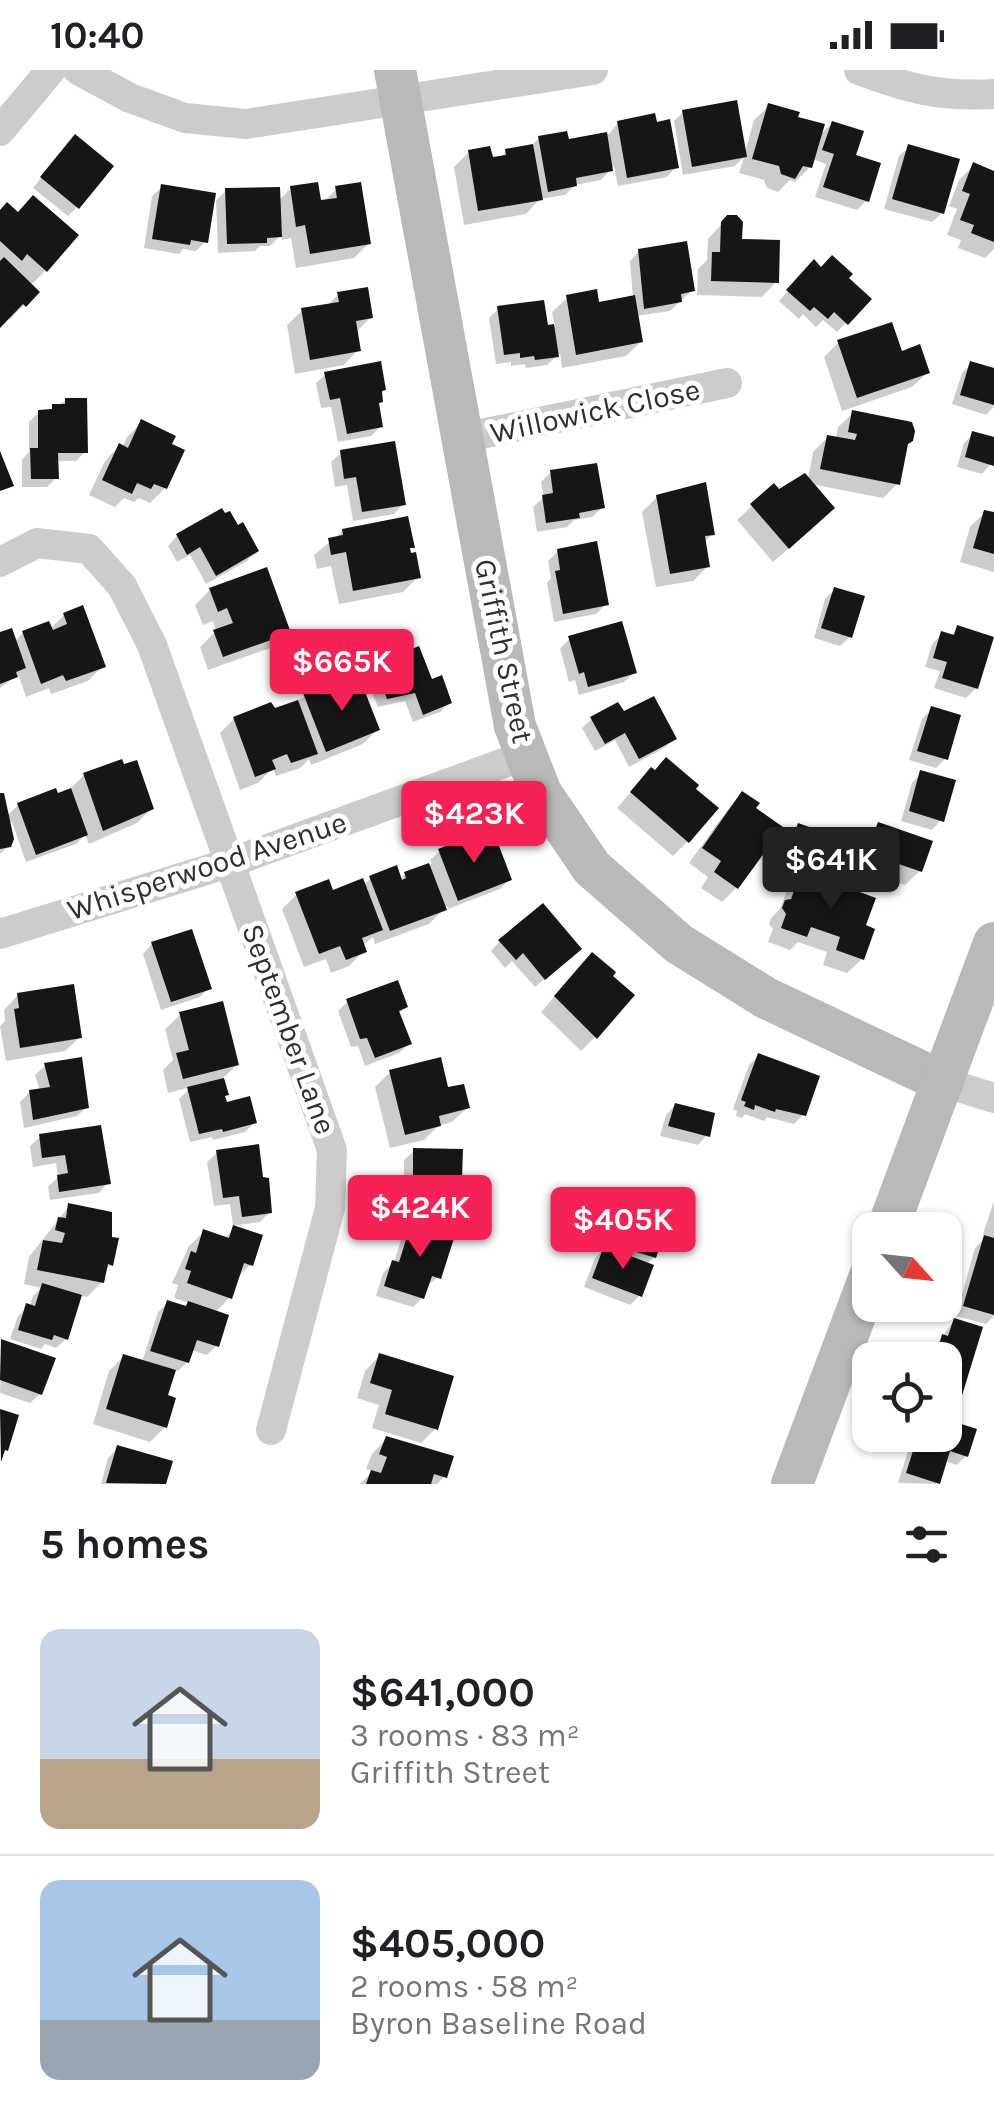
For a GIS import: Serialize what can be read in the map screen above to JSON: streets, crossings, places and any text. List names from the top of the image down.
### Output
{
  "streets": {
    "street": [
      "Willowick Close",
      "Griffith Street",
      "Whisperwood Avenue",
      "September Lane"
    ]
  },
  "crossings": [
    ["Willowick Close", "Griffith Street"],
    ["Griffith Street", "Whisperwood Avenue"],
    ["Whisperwood Avenue", "September Lane"]
  ],
  "north": "bottom right",
  "page": {
    "status": "10:40",
    "price": [
      "$665K",
      "$423K",
      "$641K",
      "$424K",
      "$405K"
    ],
    "heading": "5 homes",
    "list": [
      {
        "name": "$641,000",
        "note": "3 rooms · 83 m² · Griffith Street"
      },
      {
        "name": "$405,000",
        "note": "2 rooms · 58 m² · Byron Baseline Road"
      }
    ]
  }
}
